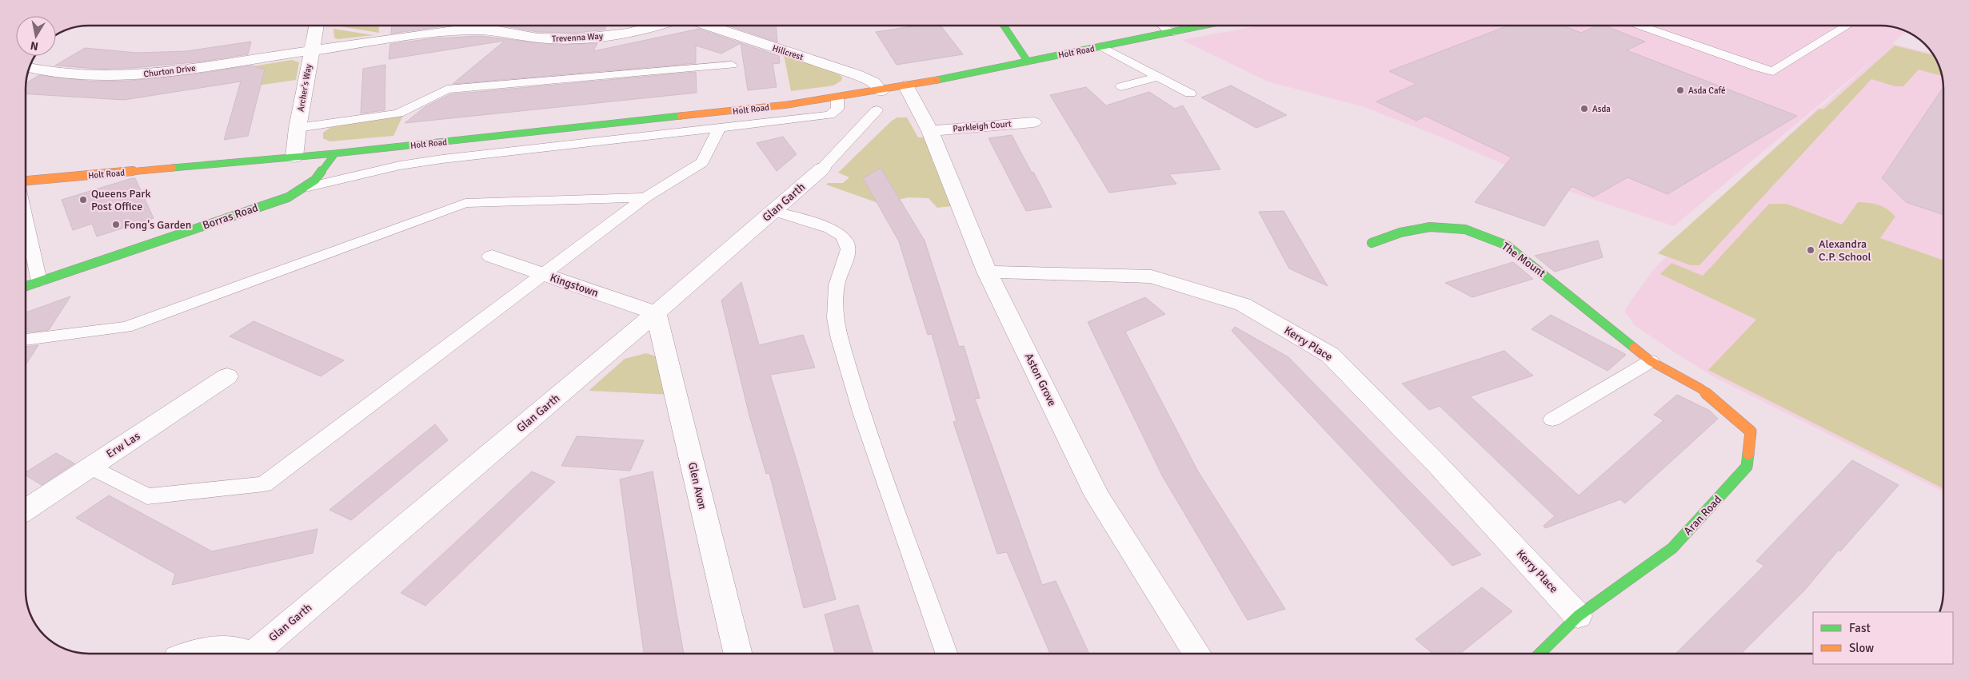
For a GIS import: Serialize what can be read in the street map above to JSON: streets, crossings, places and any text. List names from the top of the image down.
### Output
{
  "streets": {
    "main road": [
      "Holt Road",
      "Borras Road",
      "The Mount",
      "Aran Road"
    ],
    "street": [
      "Trevenna Way",
      "Hillcrest",
      "Churton Drive",
      "Archer's Way",
      "Parkleigh Court",
      "Glan Garth",
      "Kingstown",
      "Kerry Place",
      "Aston Grove",
      "Erw Las",
      "Glen Avon"
    ]
  },
  "crossings": [
    ["Trevenna Way", "Churton Drive"],
    ["Trevenna Way", "Archer's Way"],
    ["Holt Road", "Hillcrest"],
    ["Holt Road", "Archer's Way"],
    ["Holt Road", "Borras Road"],
    ["Holt Road", "Aston Grove"],
    ["Churton Drive", "Archer's Way"],
    ["Parkleigh Court", "Aston Grove"],
    ["Glan Garth", "Kingstown"],
    ["Glan Garth", "Glen Avon"],
    ["The Mount", "Aran Road"],
    ["Kingstown", "Glen Avon"],
    ["Kerry Place", "Aston Grove"],
    ["Kerry Place", "Aran Road"]
  ],
  "places": [
    "Asda Café",
    "Asda",
    "Queens Park Post Office",
    "Fong's Garden",
    "Alexandra C.P. School"
  ],
  "legend": ["Fast", "Slow"],
  "north": "bottom"
}
